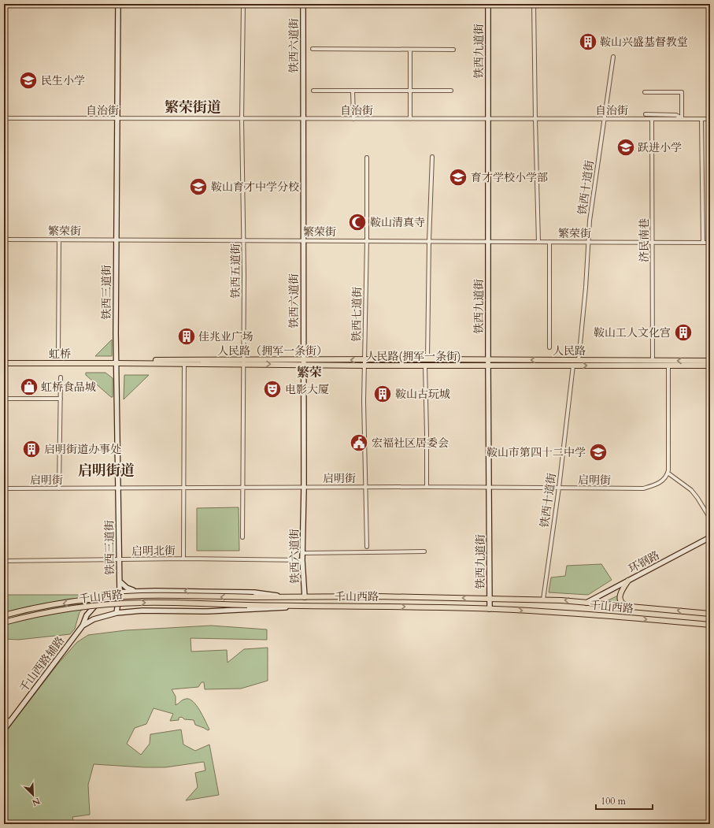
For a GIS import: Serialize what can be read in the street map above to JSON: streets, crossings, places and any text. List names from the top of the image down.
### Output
{
  "streets": {
    "main road": [
      "铁西六道街",
      "铁西九道街",
      "铁西三道街",
      "人民路（拥军一条街）",
      "人民路",
      "虹桥",
      "人民路(拥军一条街)",
      "环钢路",
      "千山西路",
      "千山西路辅路"
    ],
    "street": [
      "自治街",
      "铁西十道街",
      "繁荣街",
      "济民南巷",
      "铁西五道街",
      "铁西七道街",
      "启明街",
      "启明北街"
    ]
  },
  "crossings": [
    ["铁西六道街", "自治街"],
    ["铁西六道街", "繁荣街"],
    ["铁西六道街", "人民路（拥军一条街）"],
    ["铁西六道街", "人民路(拥军一条街)"],
    ["铁西六道街", "启明街"],
    ["铁西六道街", "启明北街"],
    ["铁西六道街", "千山西路"],
    ["铁西九道街", "自治街"],
    ["铁西九道街", "繁荣街"],
    ["铁西九道街", "人民路"],
    ["铁西九道街", "人民路(拥军一条街)"],
    ["铁西九道街", "启明街"],
    ["铁西九道街", "千山西路"],
    ["自治街", "铁西十道街"],
    ["自治街", "济民南巷"],
    ["自治街", "铁西五道街"],
    ["自治街", "铁西三道街"],
    ["铁西十道街", "繁荣街"],
    ["铁西十道街", "人民路"],
    ["铁西十道街", "人民路(拥军一条街)"],
    ["铁西十道街", "启明街"],
    ["铁西十道街", "千山西路"],
    ["繁荣街", "济民南巷"],
    ["繁荣街", "铁西五道街"],
    ["繁荣街", "铁西三道街"],
    ["繁荣街", "铁西七道街"],
    ["济民南巷", "人民路"],
    ["铁西五道街", "人民路（拥军一条街）"],
    ["铁西五道街", "人民路(拥军一条街)"],
    ["铁西五道街", "启明街"],
    ["铁西三道街", "人民路（拥军一条街）"],
    ["铁西三道街", "虹桥"],
    ["铁西三道街", "人民路(拥军一条街)"],
    ["铁西三道街", "启明街"],
    ["铁西三道街", "启明北街"],
    ["铁西七道街", "人民路（拥军一条街）"],
    ["铁西七道街", "人民路(拥军一条街)"],
    ["铁西七道街", "启明街"],
    ["人民路（拥军一条街）", "人民路"],
    ["人民路（拥军一条街）", "虹桥"],
    ["人民路（拥军一条街）", "人民路(拥军一条街)"],
    ["人民路", "人民路(拥军一条街)"],
    ["虹桥", "人民路(拥军一条街)"],
    ["环钢路", "千山西路"]
  ],
  "one_way": ["人民路"],
  "districts": ["繁荣街道", "繁荣", "启明街道"],
  "places": {
    "building": [
      "鞍山兴盛基督教堂",
      "鞍山工人文化宫",
      "佳兆业广场",
      "鞍山古玩城",
      "启明街道办事处"
    ],
    "school or university": [
      "民生小学",
      "跃进小学",
      "育才学校小学部",
      "鞍山育才中学分校",
      "鞍山市第四十二中学"
    ],
    "mosque": ["鞍山清真寺"],
    "shop": ["虹桥食品城"],
    "theatre": ["电影大厦"],
    "public building": ["宏福社区居委会"]
  },
  "scale_bar": "100 m",
  "north": "bottom right"
}
